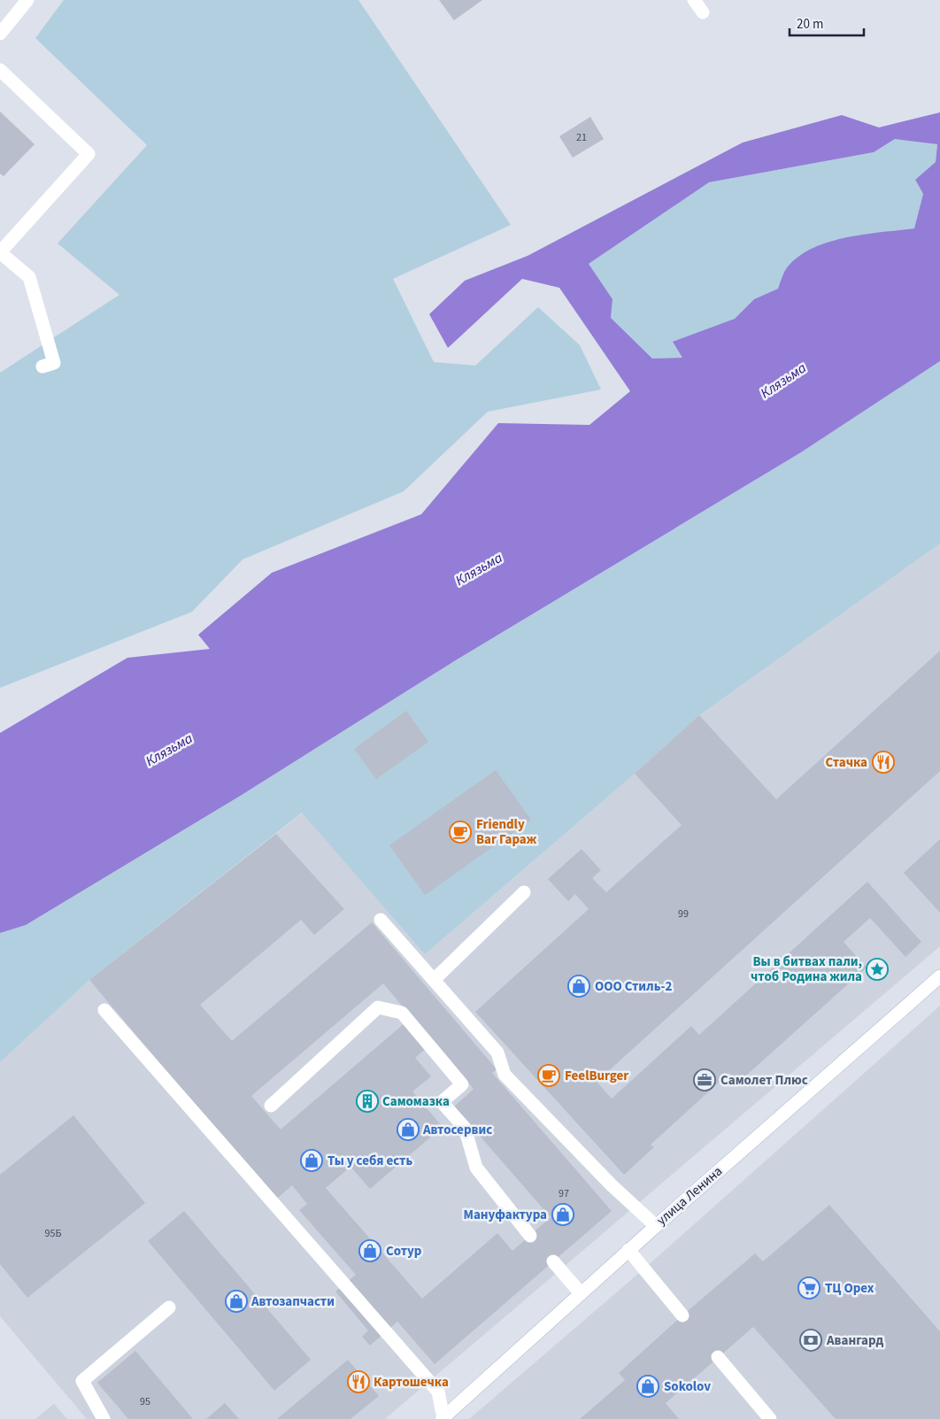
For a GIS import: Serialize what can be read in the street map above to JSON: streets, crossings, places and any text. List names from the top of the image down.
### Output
{
  "streets": {
    "main road": ["улица Ленина"]
  },
  "water": ["Клязьма"],
  "places": {
    "restaurant": ["Стачка", "Картошечка"],
    "cafe": ["Friendly Bar Гараж", "FeelBurger"],
    "place": ["Вы в битвах пали, чтоб Родина жила"],
    "shop": [
      "ООО Стиль-2",
      "Автосервис",
      "Ты у себя есть",
      "Мануфактура",
      "Сотур",
      "Автозапчасти",
      "Sokolov"
    ],
    "office": ["Самолет Плюс"],
    "building": ["Самомазка"],
    "supermarket": ["ТЦ Орех"],
    "bank": ["Авангард"]
  },
  "house_numbers": [
    "21",
    "99",
    "97",
    "95Б",
    "95"
  ],
  "scale_bar": "20 m"
}
